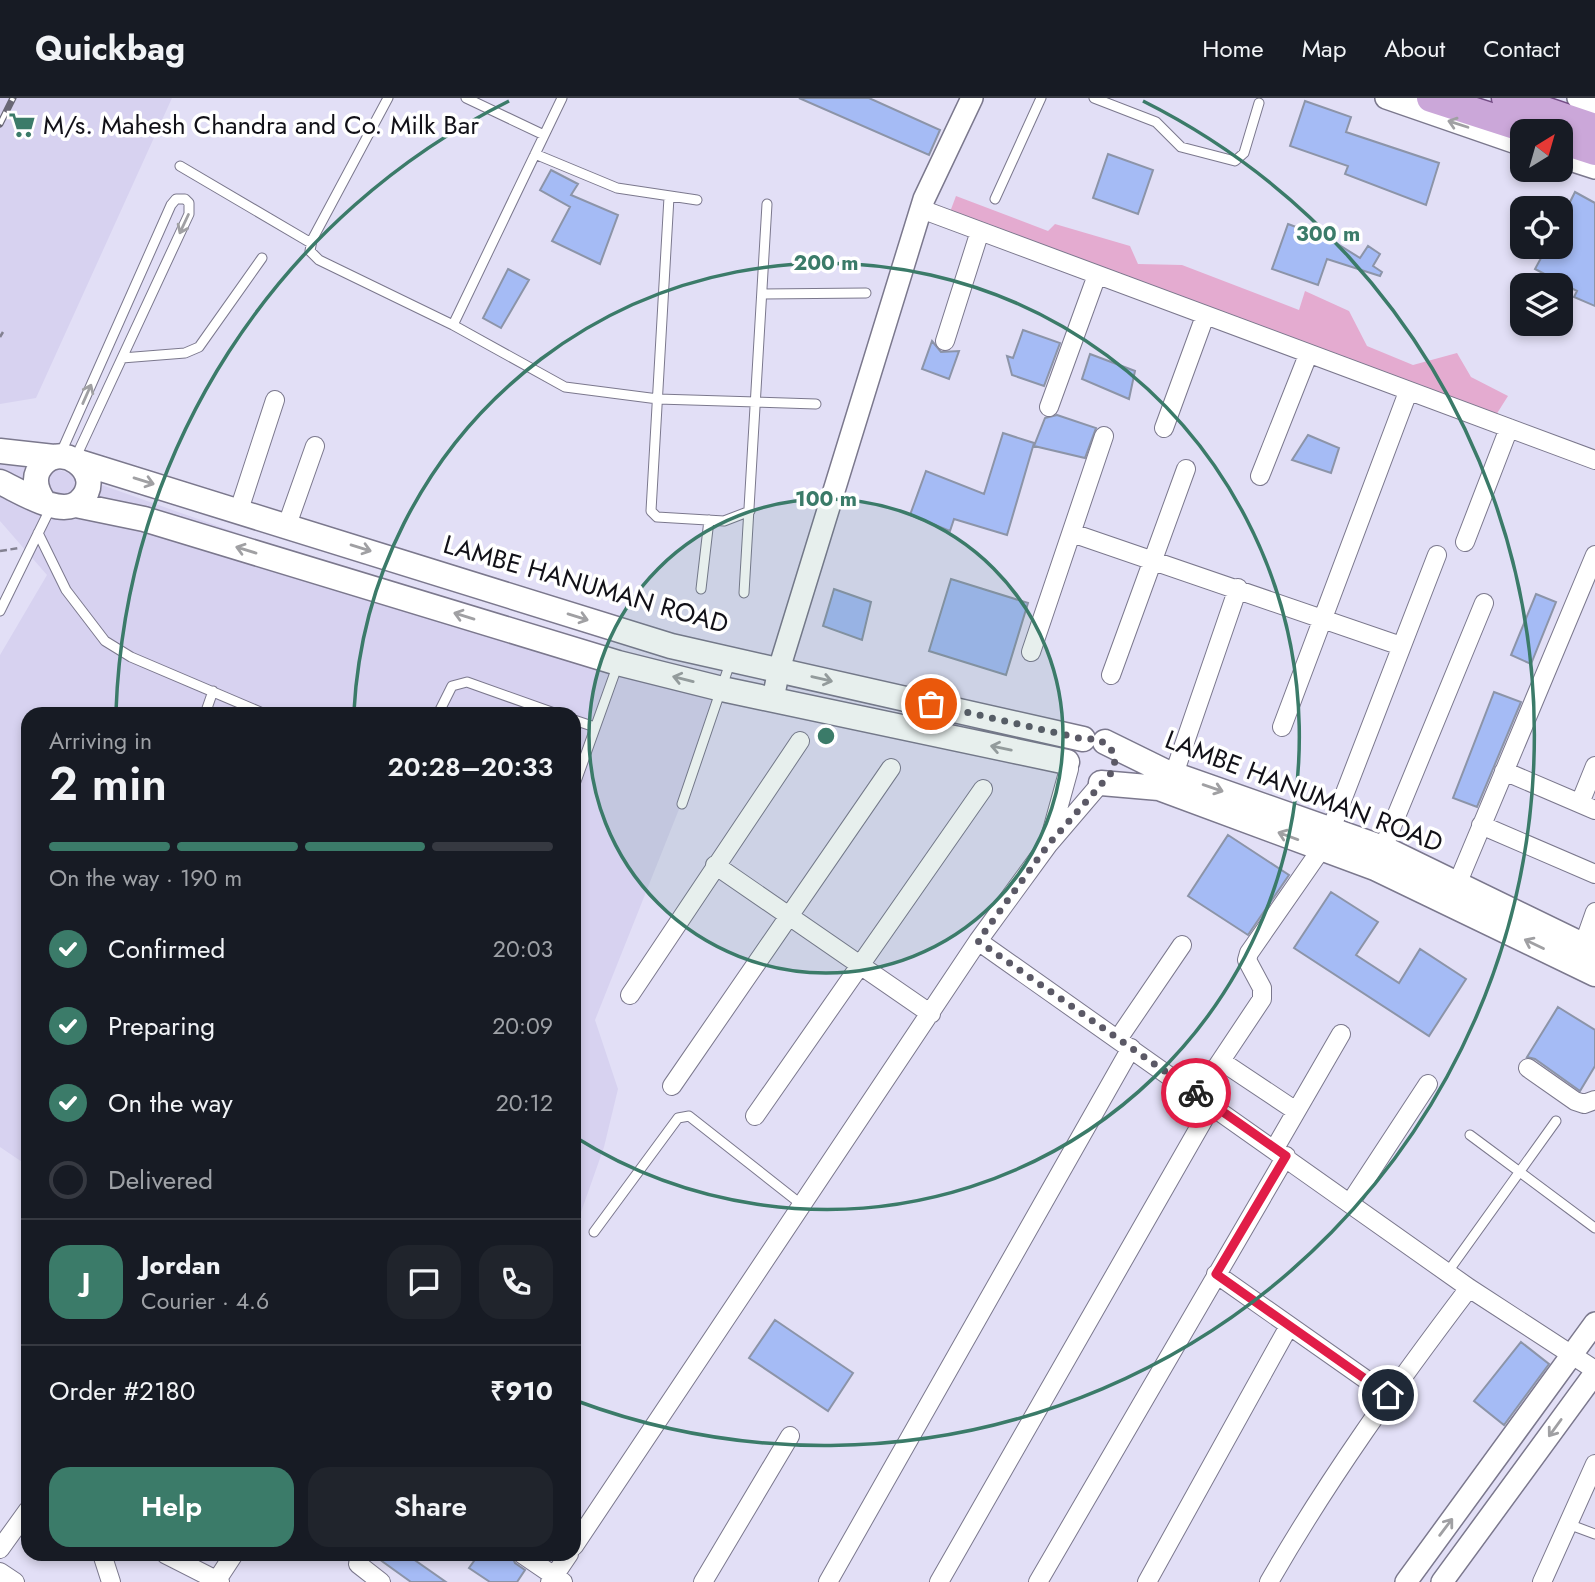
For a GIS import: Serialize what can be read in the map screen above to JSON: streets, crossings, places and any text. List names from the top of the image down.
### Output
{
  "streets": {
    "main road": ["LAMBE HANUMAN ROAD"]
  },
  "places": {
    "supermarket": ["M/s. Mahesh Chandra and Co. Milk Bar"]
  },
  "north": "top right",
  "page": {
    "header": "Quickbag",
    "nav": [
      "Home",
      "Map",
      "About",
      "Contact"
    ],
    "heading": ["2 min", "Arriving in", "20:28–20:33"],
    "panel": [
      "Jordan",
      "Courier · 4.6",
      "Order #2180",
      "₹910"
    ],
    "bar": "On the way · 190 m",
    "list": [
      ["Confirmed", "20:03"],
      ["Preparing", "20:09"],
      ["On the way", "20:12"],
      "Delivered"
    ],
    "round": "J",
    "buttons": ["Help", "Share"]
  },
  "rings": ["300 m", "200 m", "100 m"]
}
